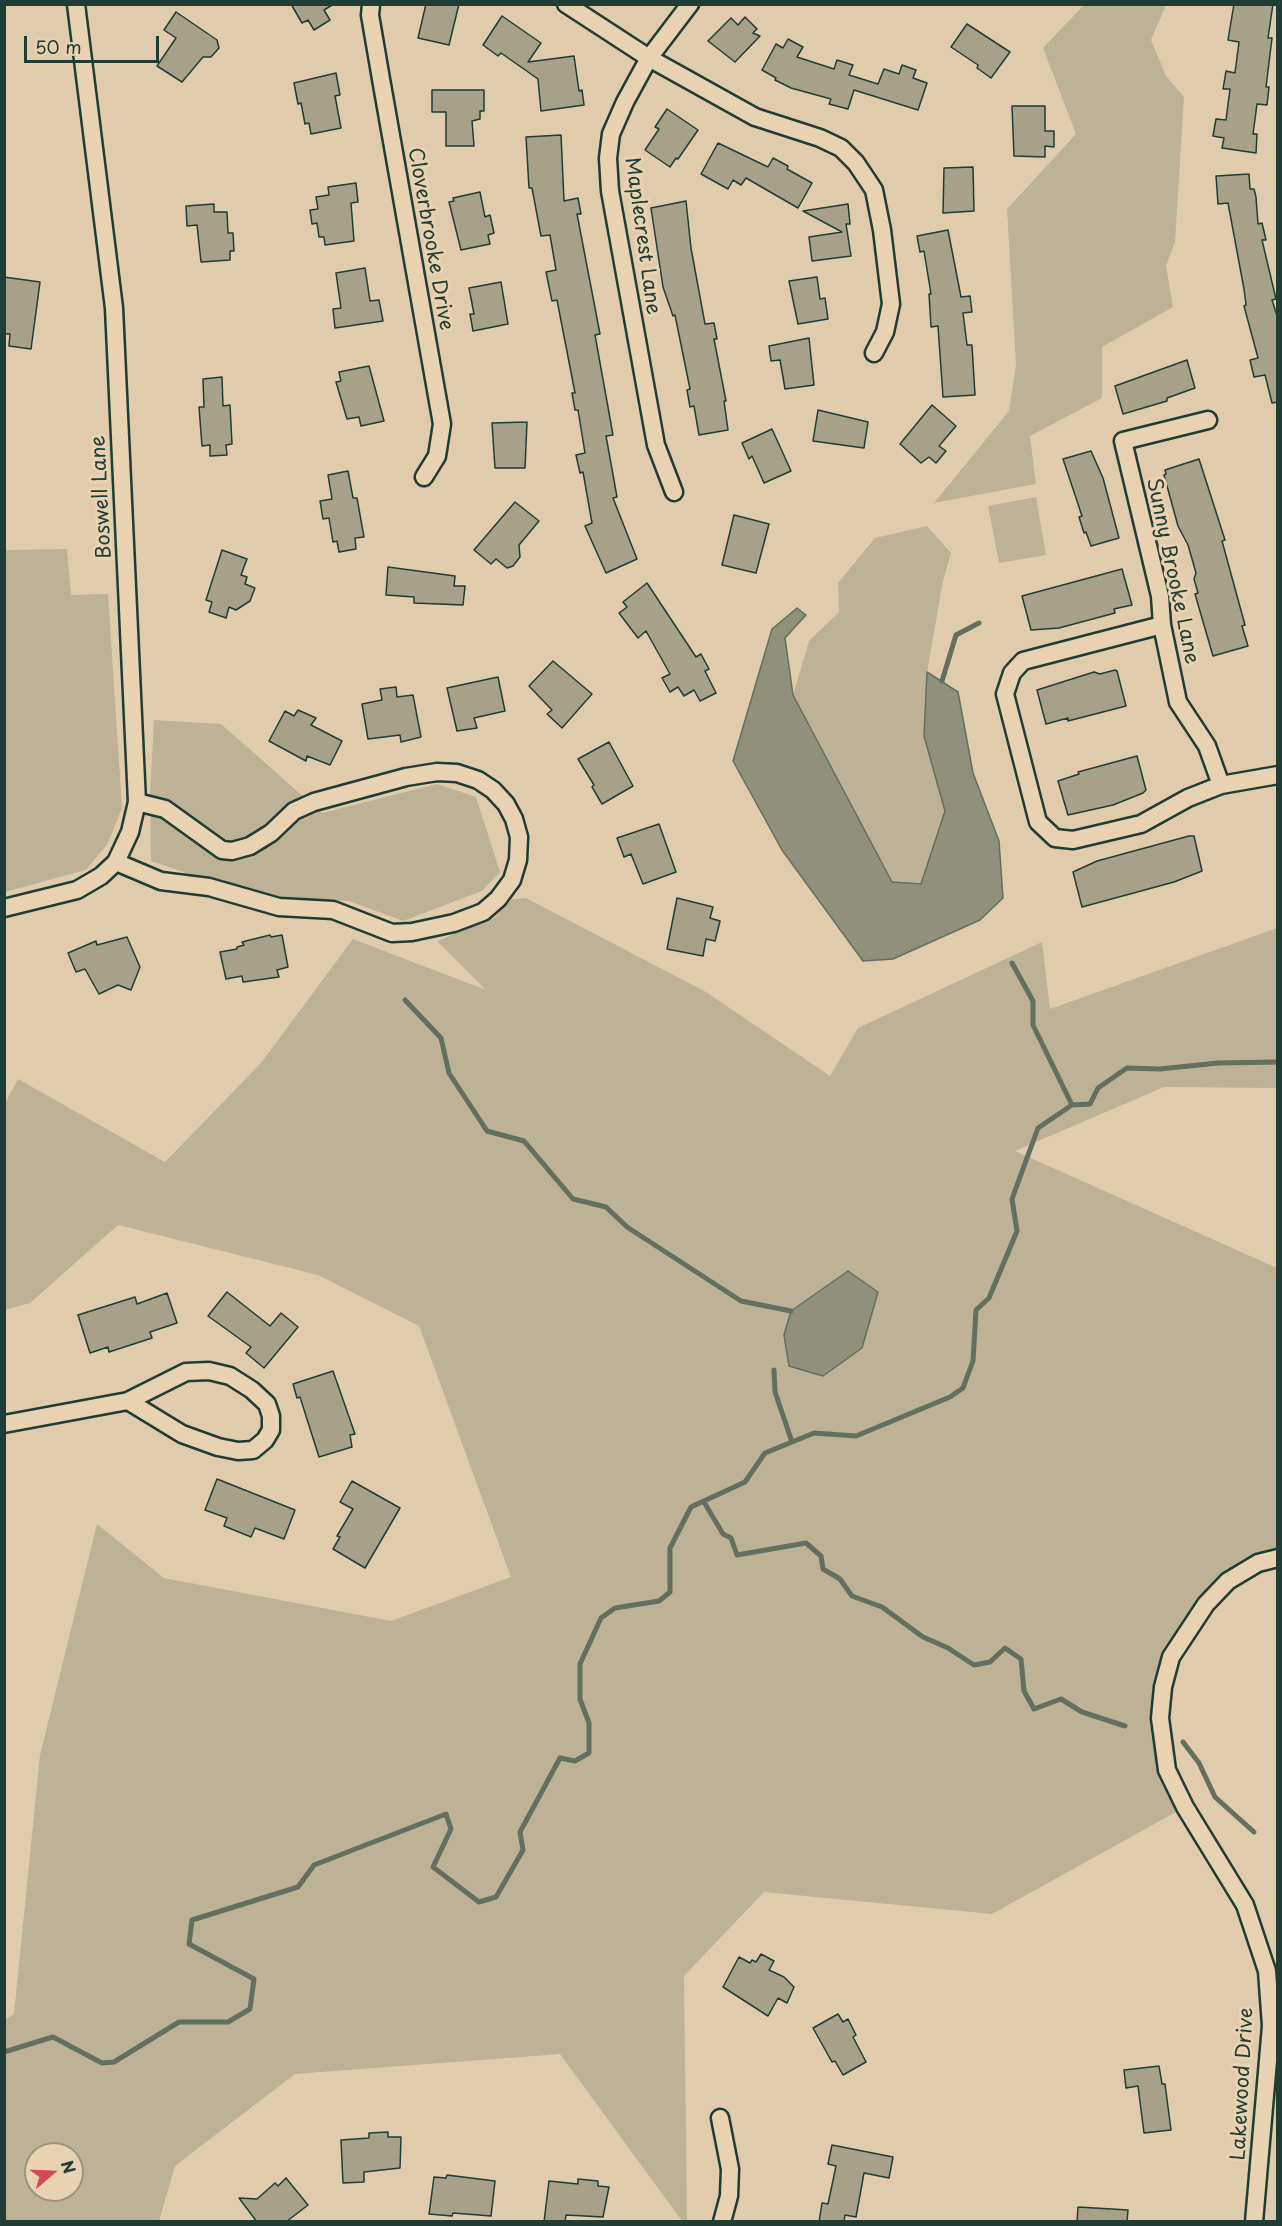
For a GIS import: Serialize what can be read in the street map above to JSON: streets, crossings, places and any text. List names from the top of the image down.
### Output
{
  "streets": {
    "street": [
      "Maplecrest Lane",
      "Cloverbrooke Drive",
      "Boswell Lane",
      "Sunny Brooke Lane",
      "Lakewood Drive"
    ]
  },
  "scale_bar": "50 m",
  "north": "right"
}
